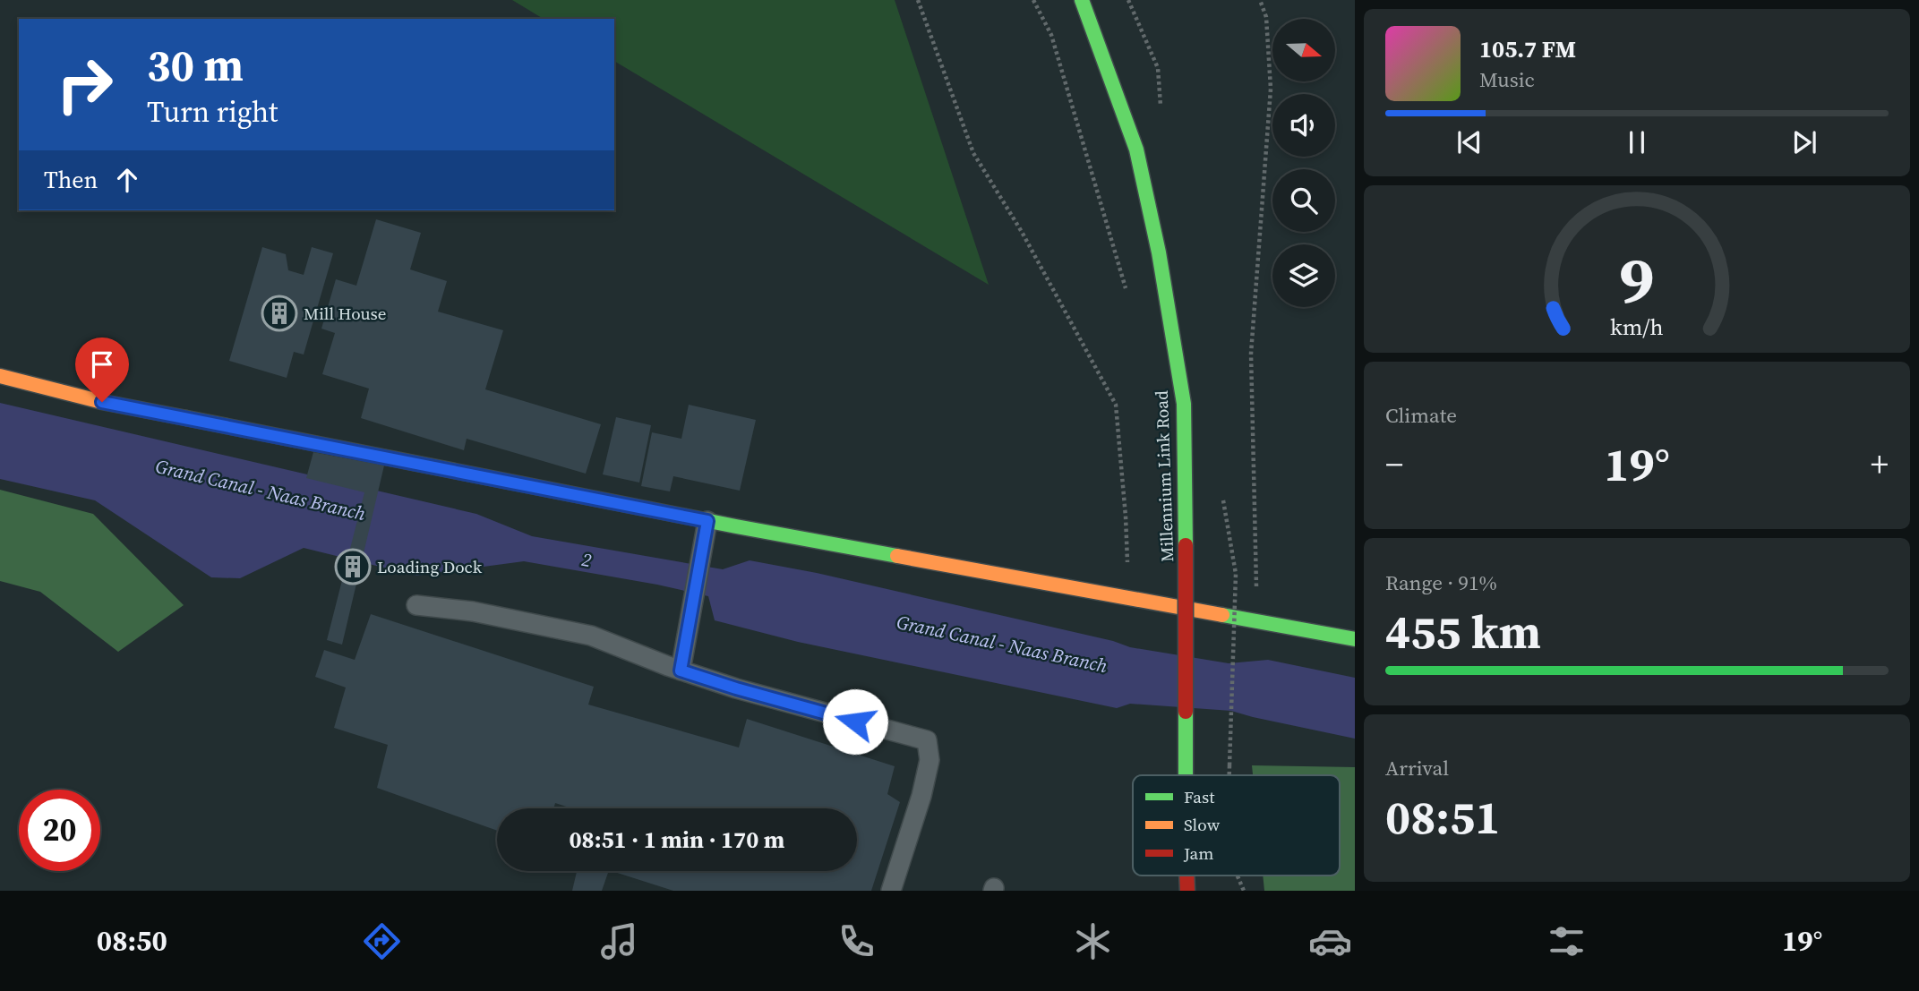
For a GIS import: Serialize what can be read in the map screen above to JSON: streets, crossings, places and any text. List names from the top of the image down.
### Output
{
  "streets": {
    "street": ["Millennium Link Road"]
  },
  "water": ["Grand Canal - Naas Branch", "2"],
  "places": {
    "building": ["Mill House", "Loading Dock"]
  },
  "legend": ["Fast", "Slow", "Jam"],
  "north": "right",
  "page": {
    "turn": ["30 m", "Turn right"],
    "song": ["105.7 FM", "Music"],
    "then": "Then",
    "tile": [
      "Climate",
      ["Range · 91%", "455 km"],
      ["Arrival", "08:51"]
    ],
    "heat": ["−", "19°", "+"],
    "limit": "20",
    "trip": "08:51 · 1 min · 170 m",
    "tabs": ["08:50", "19°"],
    "gauge": ["9", "km/h"]
  }
}
